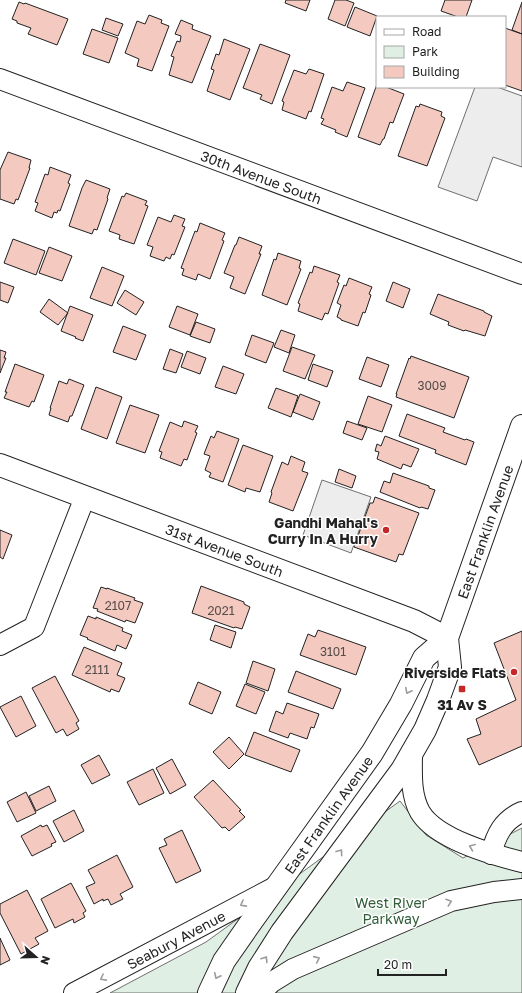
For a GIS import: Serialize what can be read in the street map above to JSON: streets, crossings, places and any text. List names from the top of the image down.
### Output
{
  "streets": {
    "street": [
      "30th Avenue South",
      "East Franklin Avenue",
      "31st Avenue South",
      "Seabury Avenue"
    ]
  },
  "crossings": [
    ["East Franklin Avenue", "31st Avenue South"],
    ["East Franklin Avenue", "Seabury Avenue"]
  ],
  "one_way": ["Seabury Avenue"],
  "parks": ["West River Parkway"],
  "places": {
    "other": ["Gandhi Mahal's Curry In A Hurry", "Riverside Flats"],
    "transit": ["31 Av S"]
  },
  "house_numbers": [
    "3009",
    "2107",
    "2021",
    "3101",
    "2111"
  ],
  "legend": ["Road", "Park", "Building"],
  "scale_bar": "20 m",
  "north": "right"
}
